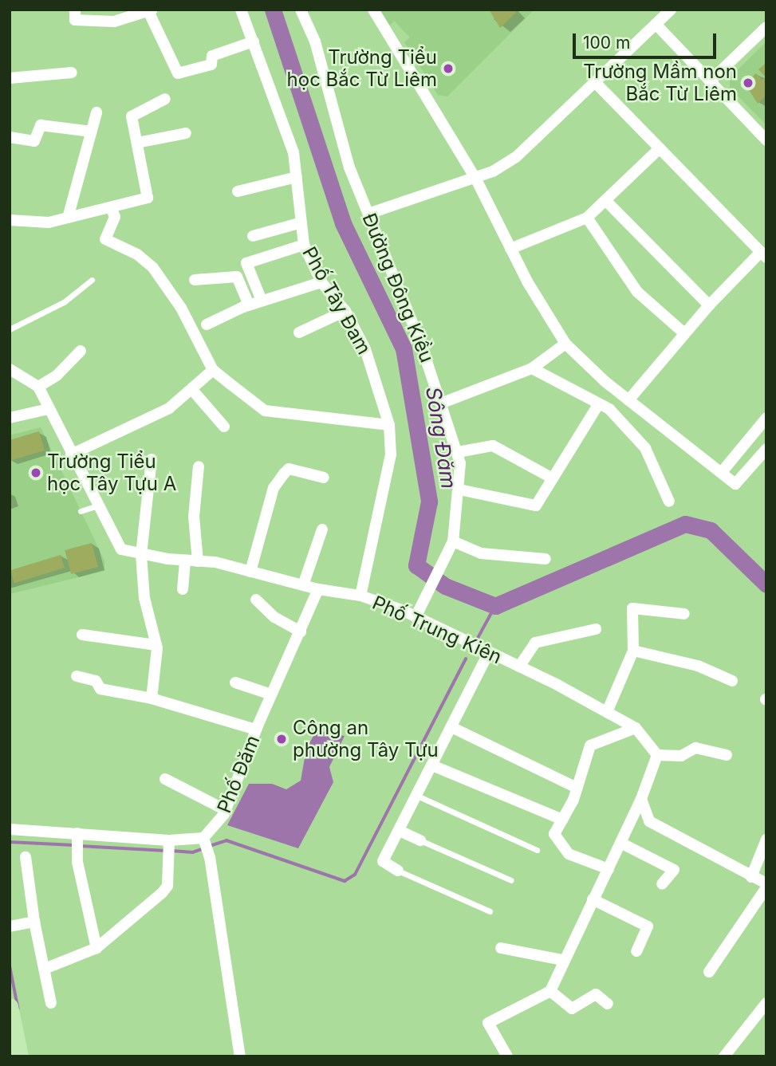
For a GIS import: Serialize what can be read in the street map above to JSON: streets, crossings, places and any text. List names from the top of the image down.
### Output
{
  "streets": {
    "street": [
      "Đường Đông Kiều",
      "Phố Tây Đam",
      "Phố Trung Kiên",
      "Phố Đăm"
    ]
  },
  "crossings": [
    ["Đường Đông Kiều", "Phố Trung Kiên"],
    ["Phố Tây Đam", "Phố Trung Kiên"],
    ["Phố Trung Kiên", "Phố Đăm"]
  ],
  "water": ["Sông Đăm"],
  "places": [
    "Trường Tiểu học Bắc Từ Liêm",
    "Trường Mầm non Bắc Từ Liêm",
    "Trường Tiểu học Tây Tựu A",
    "Công an phường Tây Tựu"
  ],
  "scale_bar": "100 m"
}
